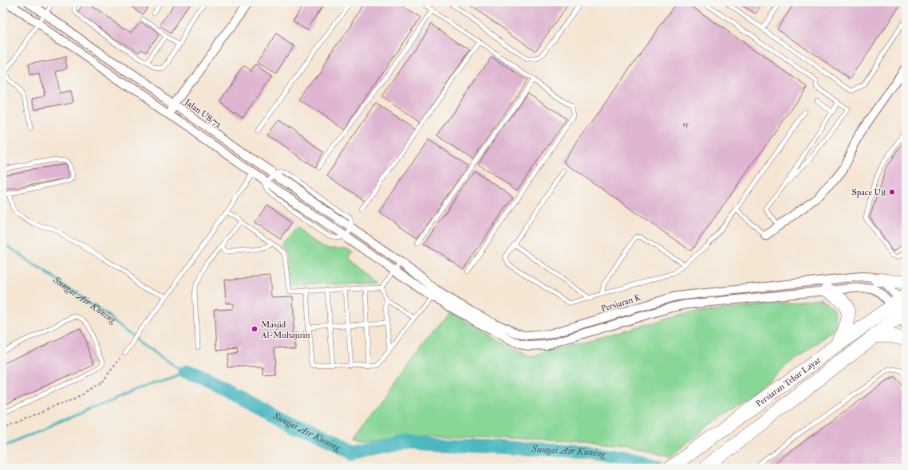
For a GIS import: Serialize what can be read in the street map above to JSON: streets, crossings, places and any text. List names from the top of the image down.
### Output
{
  "streets": {
    "main road": ["Persiaran Tebar Layar"],
    "street": ["Jalan U8/72", "Persiaran K"]
  },
  "crossings": [
    ["Jalan U8/72", "Persiaran K"],
    ["Persiaran K", "Persiaran Tebar Layar"]
  ],
  "water": ["Sungai Air Kuning"],
  "places": ["Space U8", "Masjid Al-Muhajirin"],
  "house_numbers": ["15"]
}
